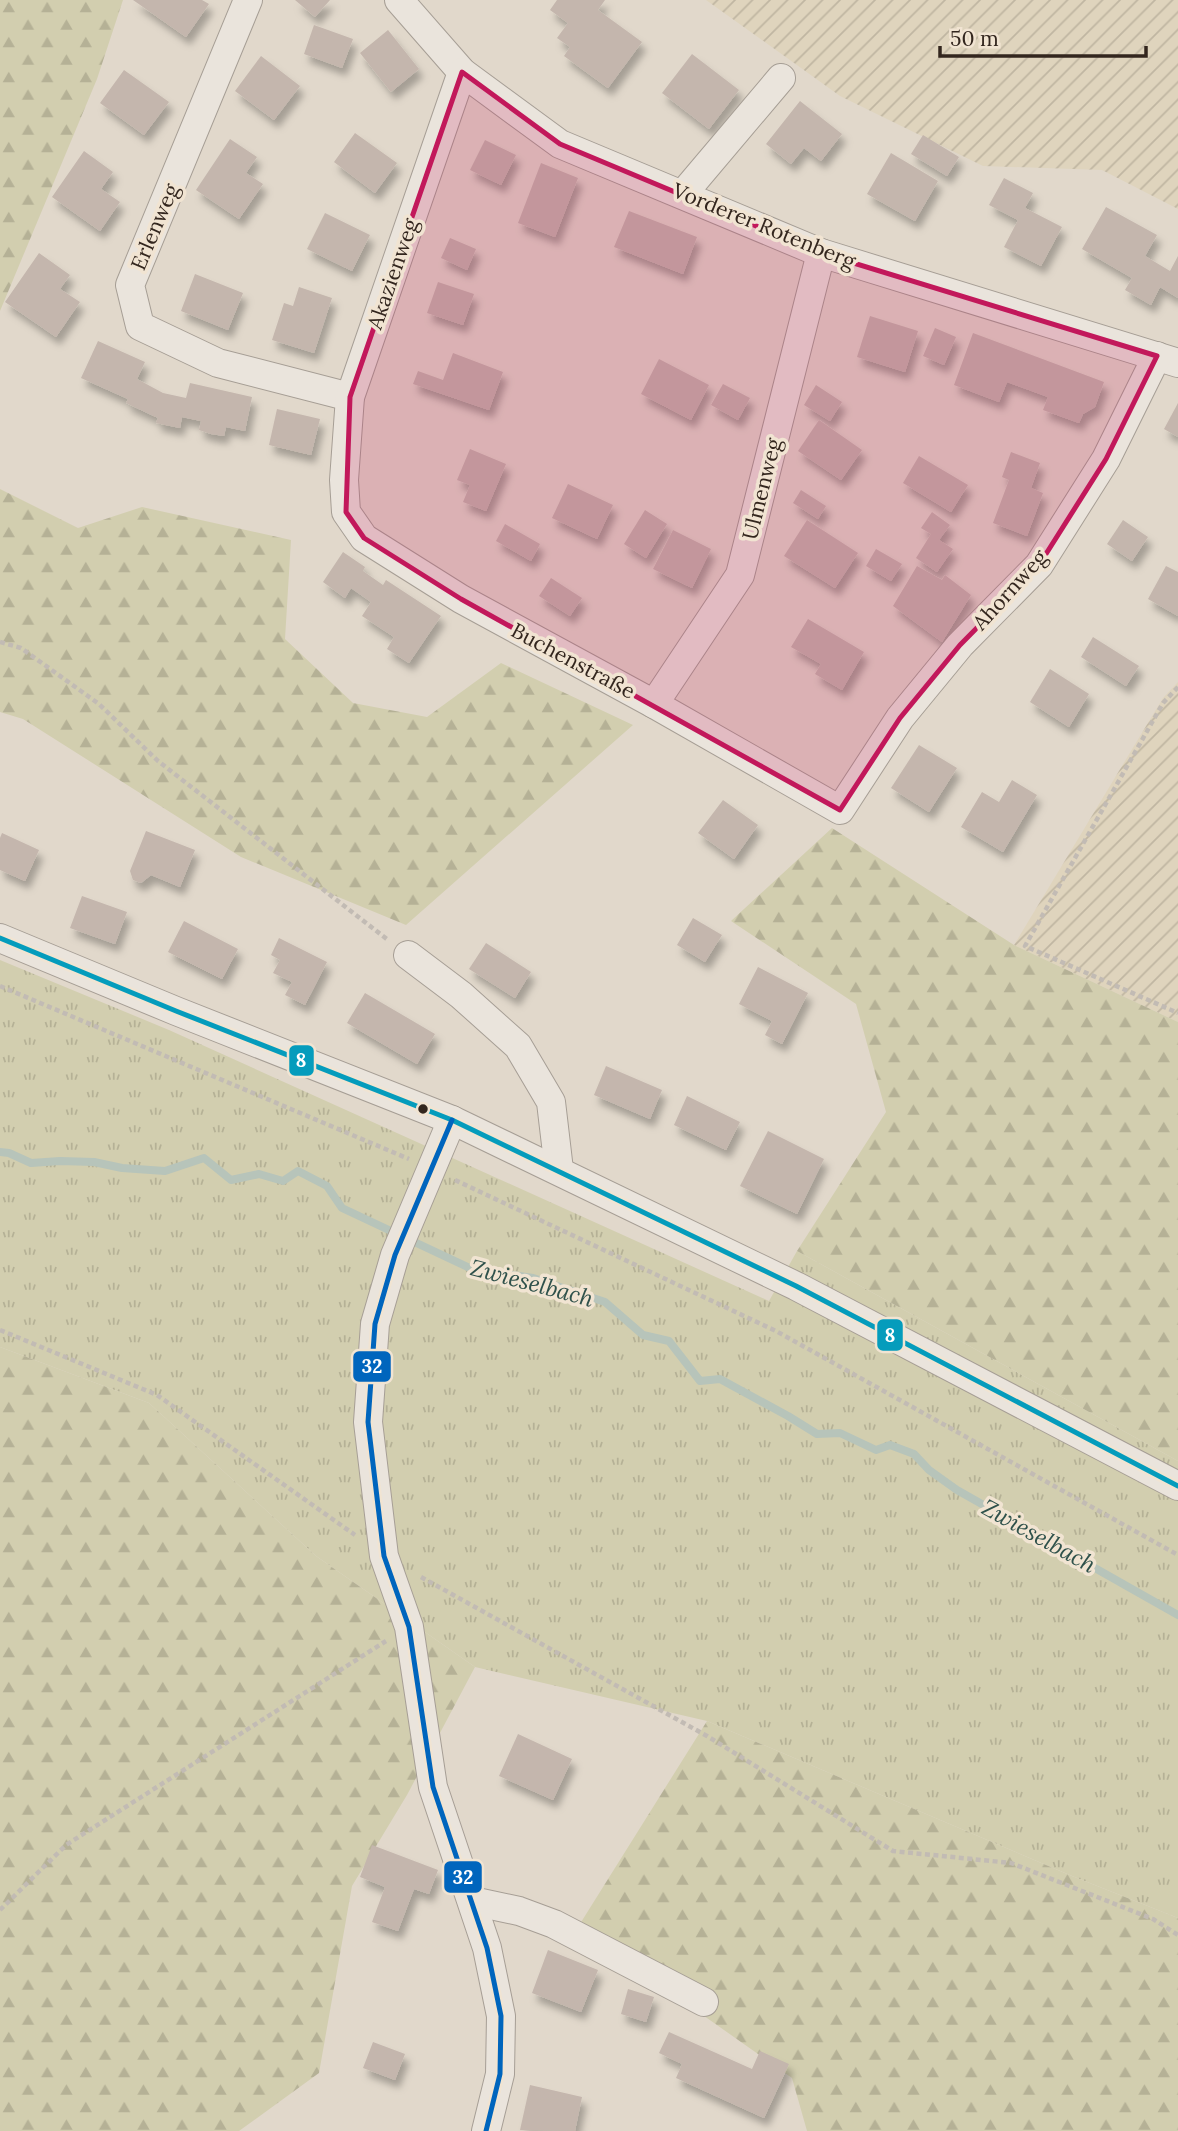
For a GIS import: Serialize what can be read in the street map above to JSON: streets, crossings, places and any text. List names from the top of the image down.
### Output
{
  "streets": {
    "street": [
      "Vorderer Rotenberg",
      "Erlenweg",
      "Akazienweg",
      "Ulmenweg",
      "Ahornweg",
      "Buchenstraße"
    ]
  },
  "crossings": [
    ["Vorderer Rotenberg", "Akazienweg"],
    ["Vorderer Rotenberg", "Ulmenweg"],
    ["Vorderer Rotenberg", "Ahornweg"],
    ["Erlenweg", "Akazienweg"],
    ["Akazienweg", "Buchenstraße"],
    ["Ulmenweg", "Buchenstraße"],
    ["Ahornweg", "Buchenstraße"]
  ],
  "water": ["Zwieselbach"],
  "lines": ["transit line 8", "transit line 32"],
  "scale_bar": "50 m"
}
